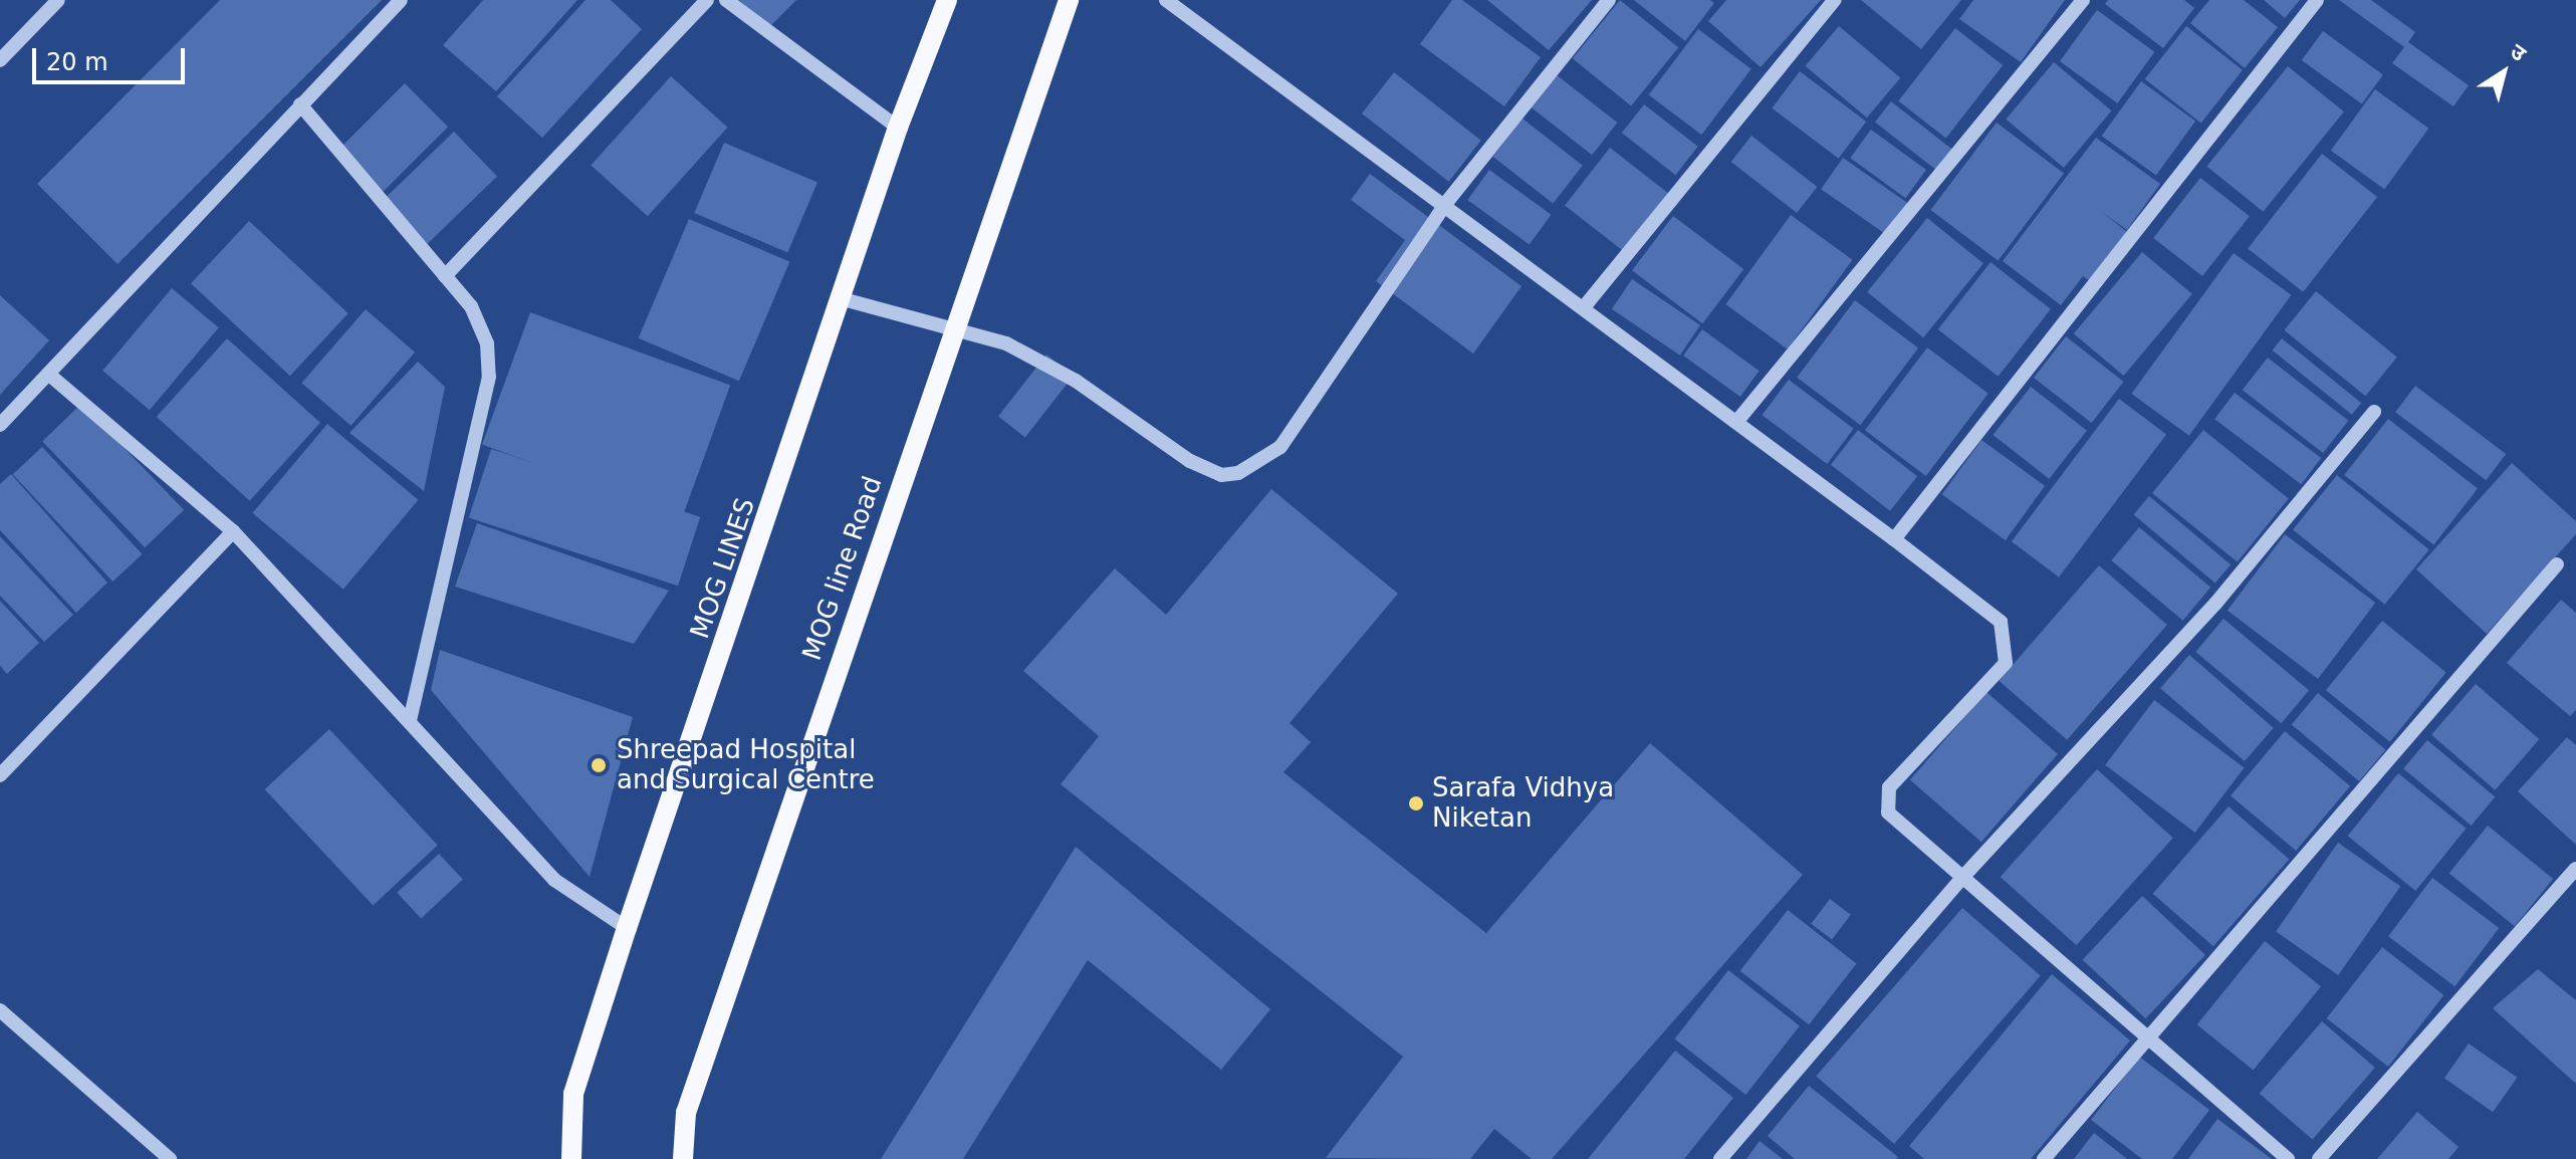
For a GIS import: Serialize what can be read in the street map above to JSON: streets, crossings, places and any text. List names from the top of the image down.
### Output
{
  "streets": {
    "main road": ["MOG LINES", "MOG line Road"]
  },
  "places": ["Shreepad Hospital and Surgical Centre", "Sarafa Vidhya Niketan"],
  "scale_bar": "20 m",
  "north": "top right"
}
